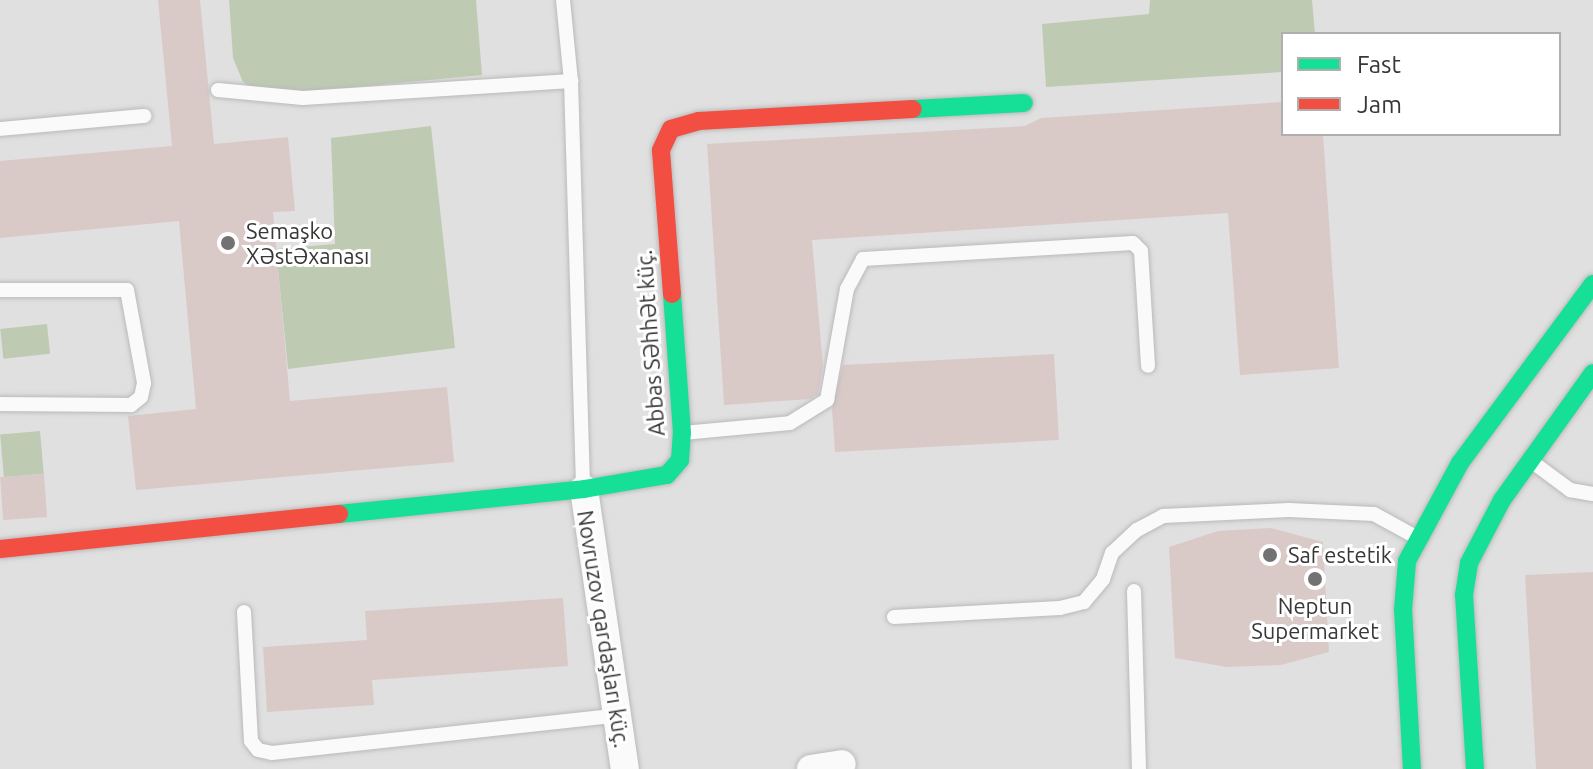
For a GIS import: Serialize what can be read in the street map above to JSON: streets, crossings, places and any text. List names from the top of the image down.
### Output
{
  "streets": {
    "street": ["Abbas Səhhət küç.", "Novruzov qardaşları küç."]
  },
  "crossings": [
    ["Abbas Səhhət küç.", "Novruzov qardaşları küç."]
  ],
  "places": ["Semaşko Xəstəxanası", "Saf estetik", "Neptun Supermarket"],
  "legend": ["Fast", "Jam"]
}
